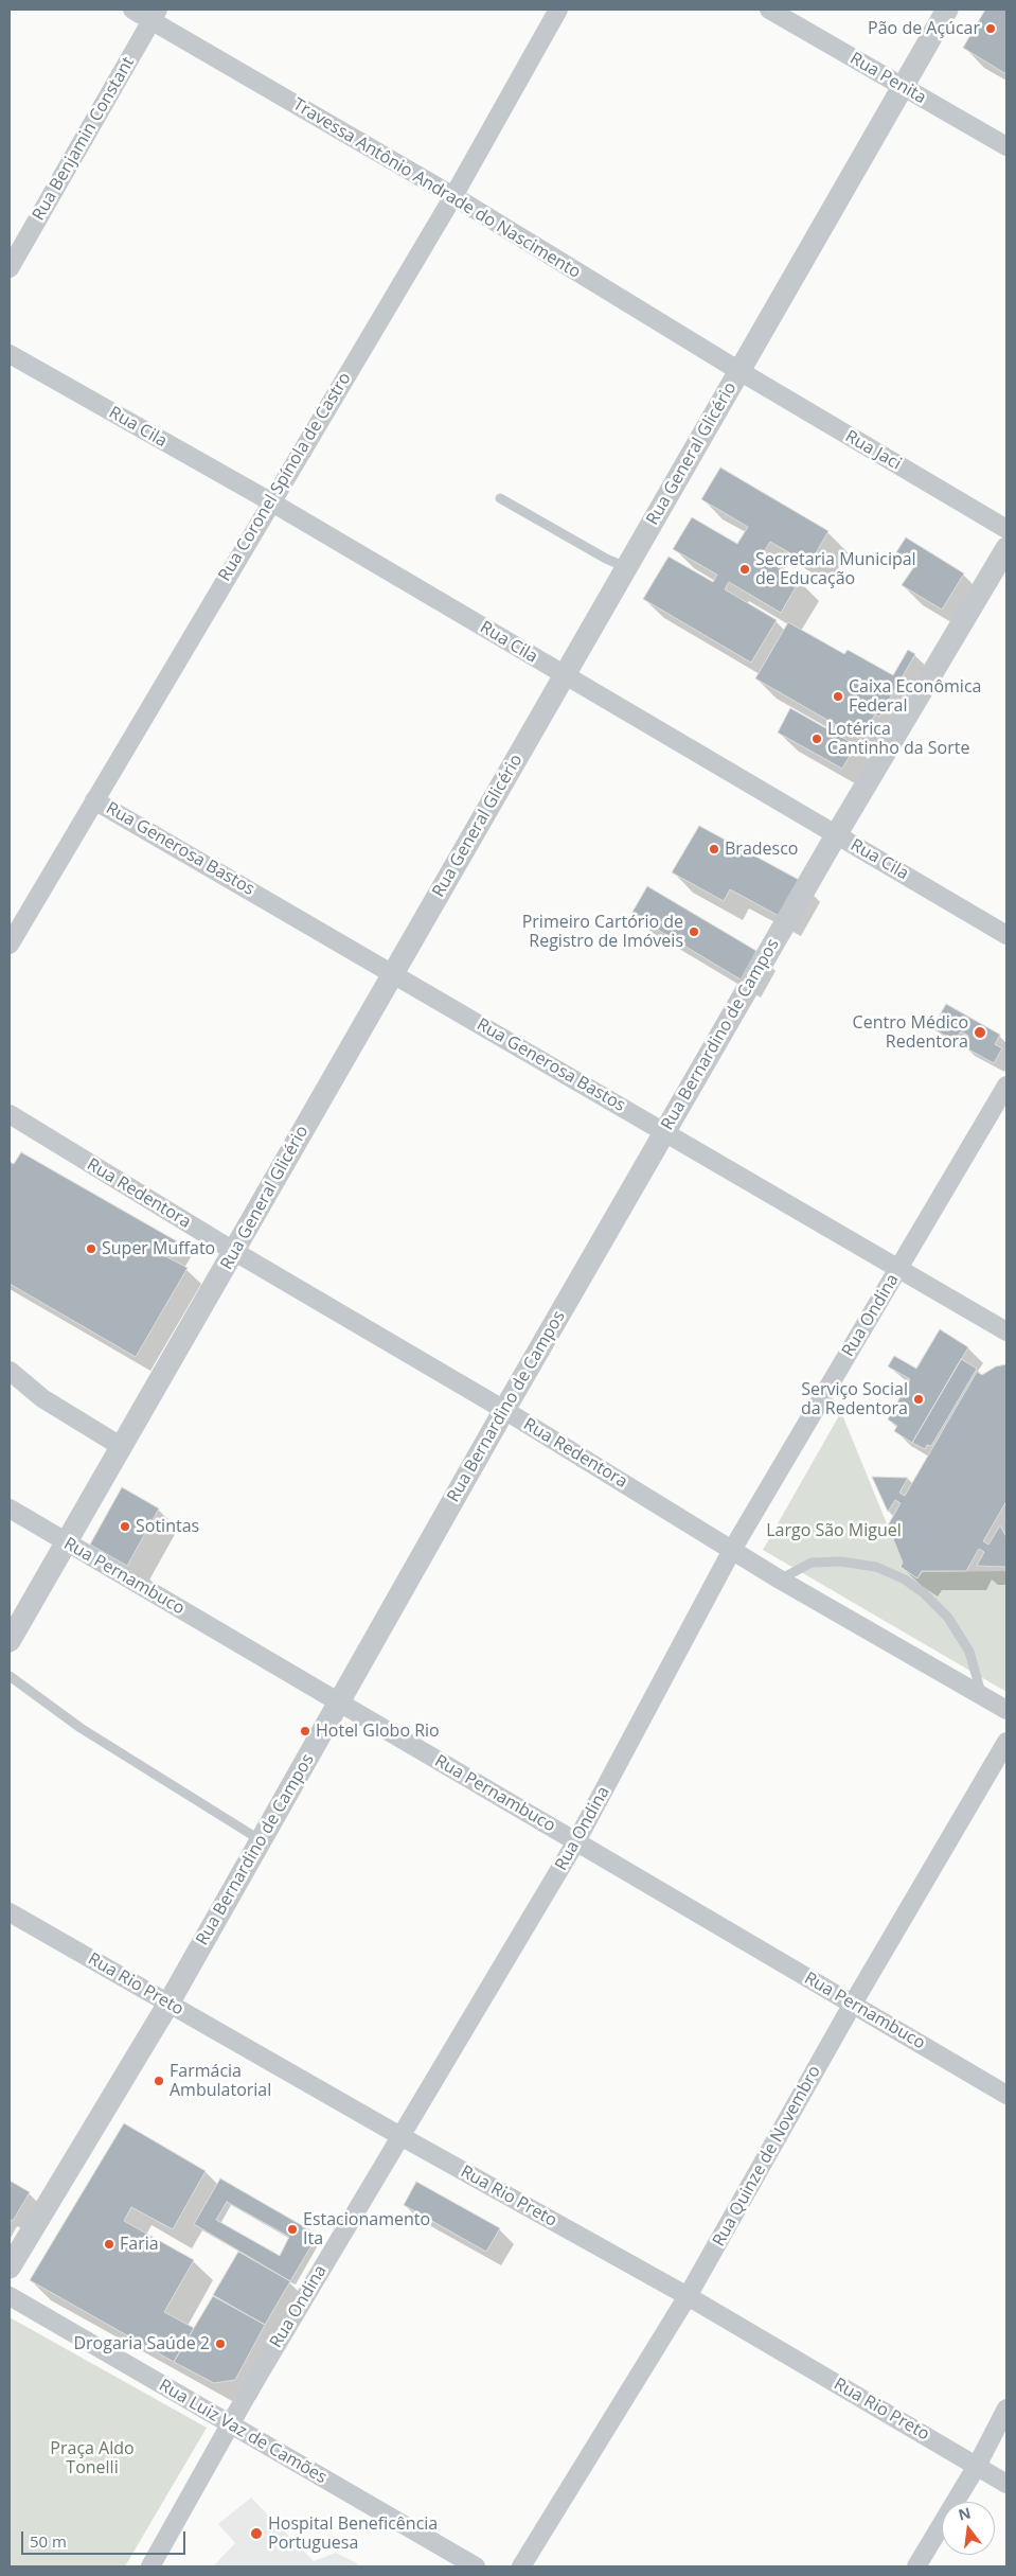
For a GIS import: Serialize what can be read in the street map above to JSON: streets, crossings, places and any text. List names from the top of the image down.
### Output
{
  "streets": {
    "street": [
      "Rua Penita",
      "Rua Benjamin Constant",
      "Travessa Antônio Andrade do Nascimento",
      "Rua Cila",
      "Rua Jaci",
      "Rua General Glicério",
      "Rua Coronel Spínola de Castro",
      "Rua Generosa Bastos",
      "Rua Bernardino de Campos",
      "Rua Redentora",
      "Rua Ondina",
      "Rua Pernambuco",
      "Rua Rio Preto",
      "Rua Quinze de Novembro",
      "Rua Luiz Vaz de Camões"
    ]
  },
  "crossings": [
    ["Rua Penita", "Rua General Glicério"],
    ["Rua Benjamin Constant", "Travessa Antônio Andrade do Nascimento"],
    ["Travessa Antônio Andrade do Nascimento", "Rua Jaci"],
    ["Travessa Antônio Andrade do Nascimento", "Rua General Glicério"],
    ["Travessa Antônio Andrade do Nascimento", "Rua Coronel Spínola de Castro"],
    ["Rua Cila", "Rua General Glicério"],
    ["Rua Cila", "Rua Coronel Spínola de Castro"],
    ["Rua Cila", "Rua Bernardino de Campos"],
    ["Rua Jaci", "Rua General Glicério"],
    ["Rua General Glicério", "Rua Generosa Bastos"],
    ["Rua General Glicério", "Rua Redentora"],
    ["Rua General Glicério", "Rua Pernambuco"],
    ["Rua Coronel Spínola de Castro", "Rua Generosa Bastos"],
    ["Rua Generosa Bastos", "Rua Bernardino de Campos"],
    ["Rua Generosa Bastos", "Rua Ondina"],
    ["Rua Bernardino de Campos", "Rua Redentora"],
    ["Rua Bernardino de Campos", "Rua Pernambuco"],
    ["Rua Bernardino de Campos", "Rua Rio Preto"],
    ["Rua Redentora", "Rua Ondina"],
    ["Rua Ondina", "Rua Pernambuco"],
    ["Rua Ondina", "Rua Rio Preto"],
    ["Rua Ondina", "Rua Luiz Vaz de Camões"],
    ["Rua Pernambuco", "Rua Quinze de Novembro"],
    ["Rua Rio Preto", "Rua Quinze de Novembro"]
  ],
  "parks": ["Largo São Miguel", "Praça Aldo Tonelli"],
  "places": [
    "Pão de Açúcar",
    "Secretaria Municipal de Educação",
    "Caixa Econômica Federal",
    "Lotérica Cantinho da Sorte",
    "Bradesco",
    "Primeiro Cartório de Registro de Imóveis",
    "Centro Médico Redentora",
    "Super Muffato",
    "Serviço Social da Redentora",
    "Sotintas",
    "Hotel Globo Rio",
    "Farmácia Ambulatorial",
    "Estacionamento Ita",
    "Faria",
    "Drogaria Saúde 2",
    "Hospital Beneficência Portuguesa"
  ],
  "scale_bar": "50 m",
  "north": "top"
}
